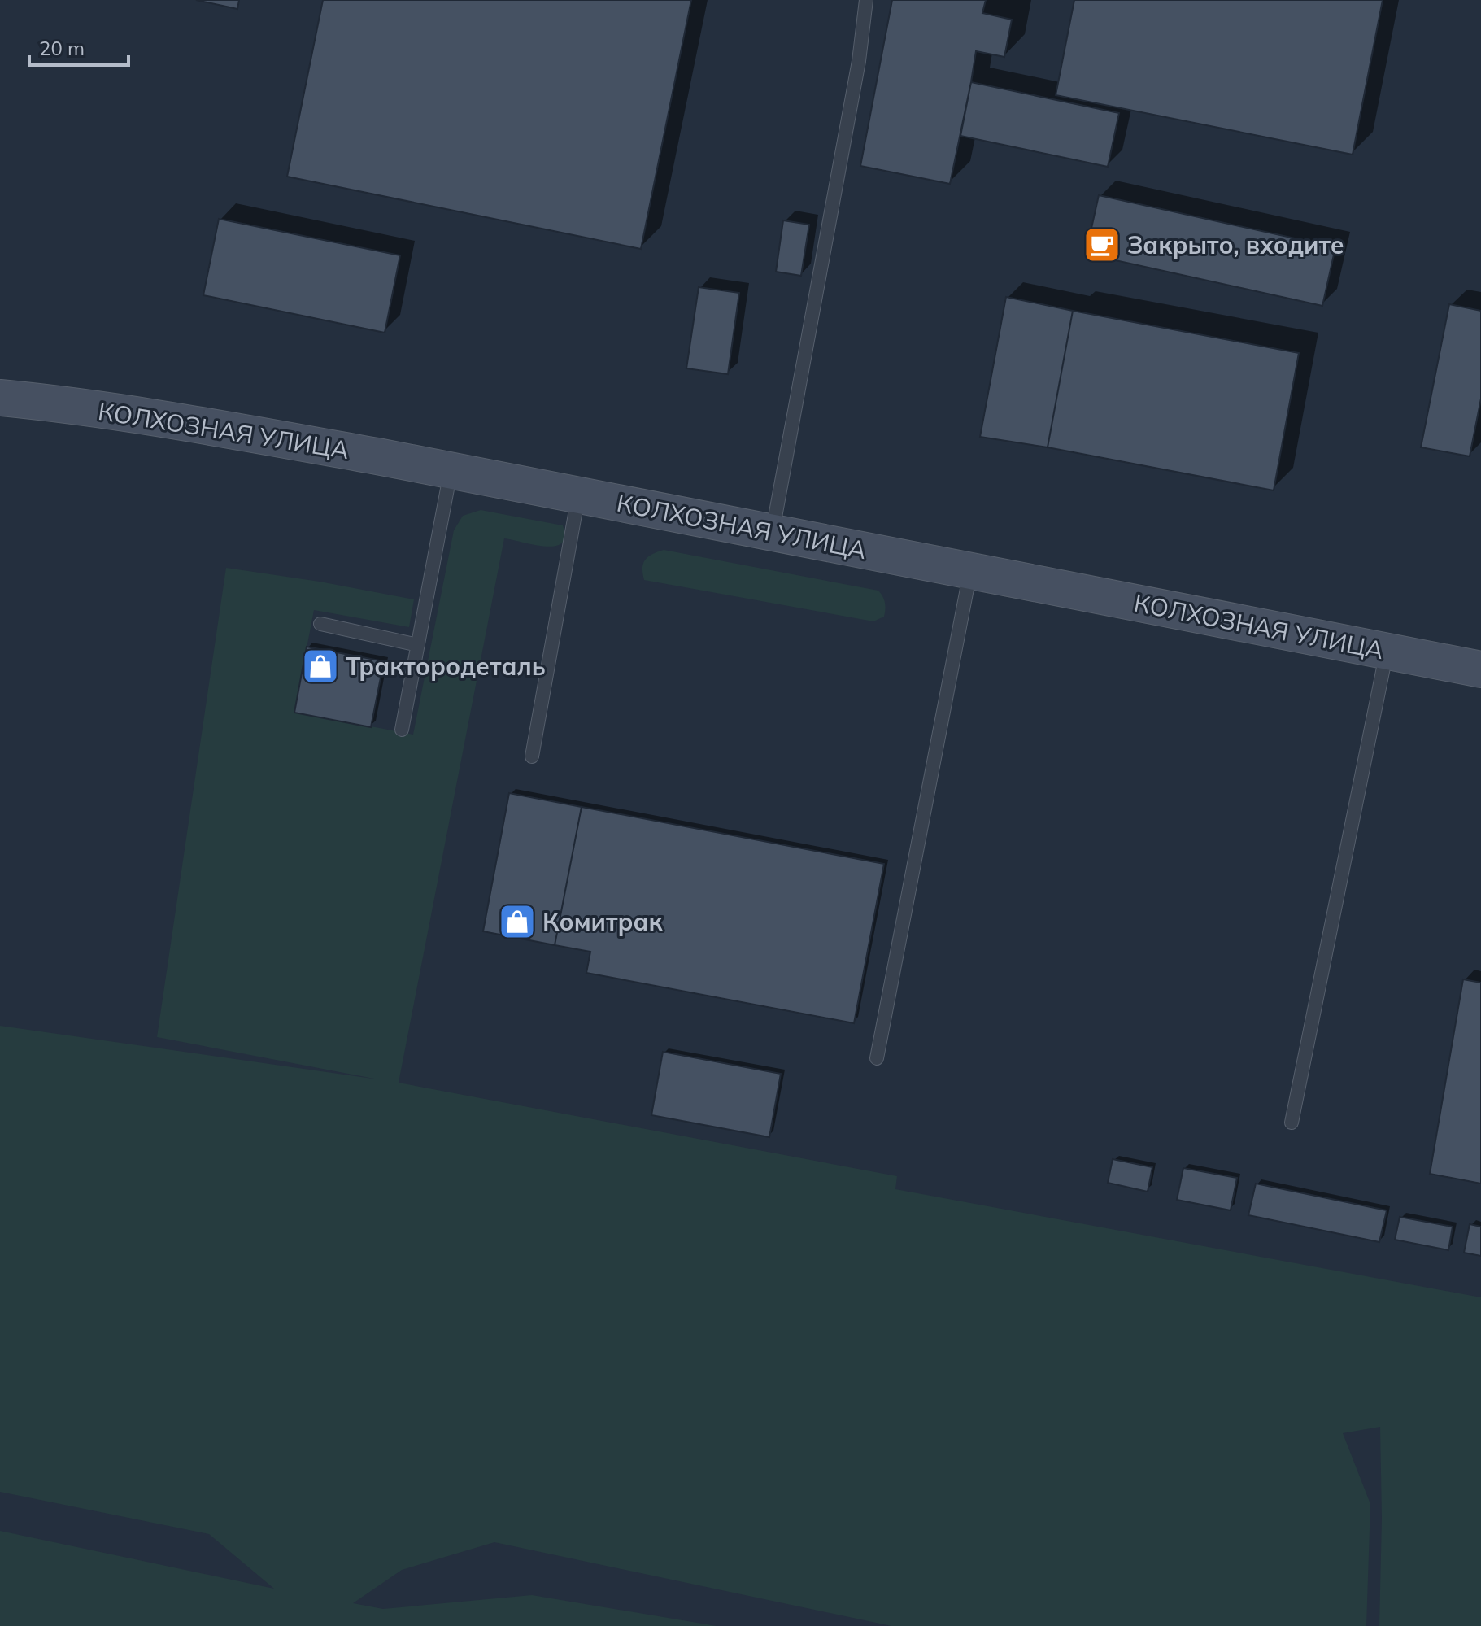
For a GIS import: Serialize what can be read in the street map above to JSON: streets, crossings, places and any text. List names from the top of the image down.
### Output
{
  "streets": {
    "street": ["КОЛХОЗНАЯ УЛИЦА"]
  },
  "places": {
    "cafe": ["Закрыто, входите"],
    "shop": ["Трактородеталь", "Комитрак"]
  },
  "scale_bar": "20 m"
}
